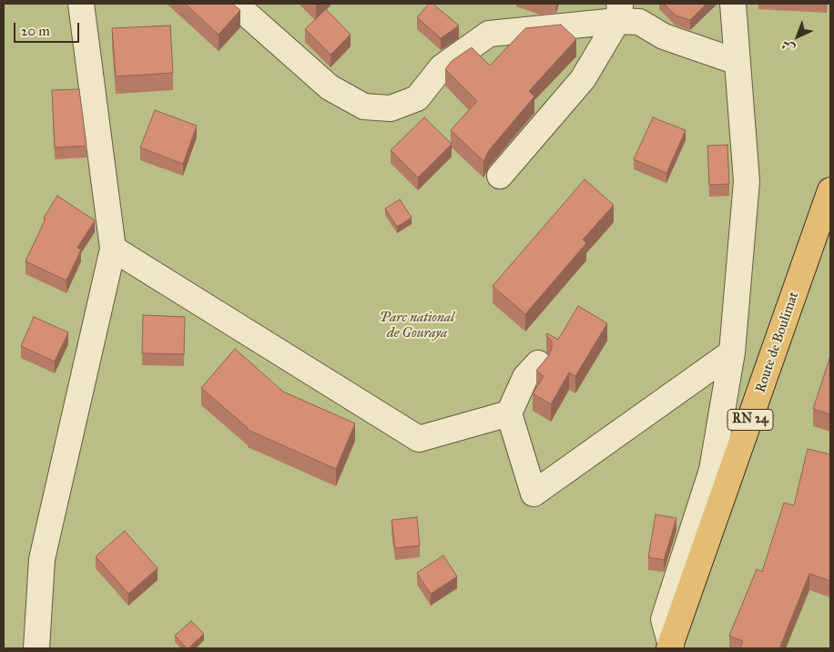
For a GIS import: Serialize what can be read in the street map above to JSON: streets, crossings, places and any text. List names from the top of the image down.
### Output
{
  "streets": {
    "main road": ["Route de Boulimat", "RN 24"]
  },
  "parks": ["Parc national de Gouraya"],
  "scale_bar": "20 m",
  "north": "bottom left"
}
